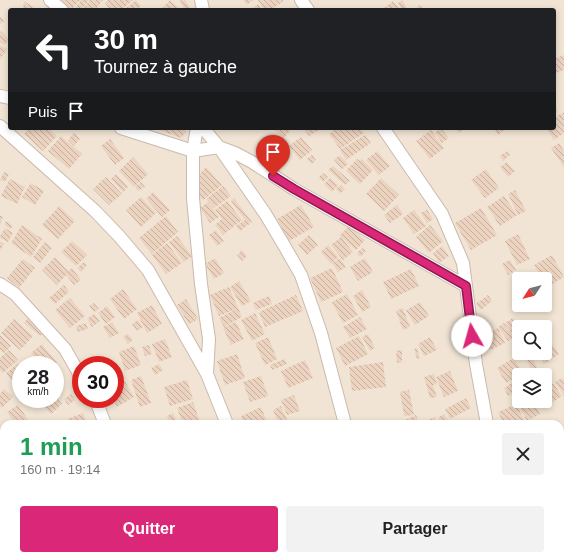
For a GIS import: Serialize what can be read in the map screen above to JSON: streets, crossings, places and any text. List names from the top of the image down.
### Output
{
  "north": "bottom left",
  "page": {
    "turn": ["30 m", "Tournez à gauche"],
    "then": "Puis",
    "speed": "28 km/h",
    "limit": "30",
    "heading": ["1 min", "160 m · 19:14"],
    "buttons": ["Quitter", "Partager"]
  }
}
